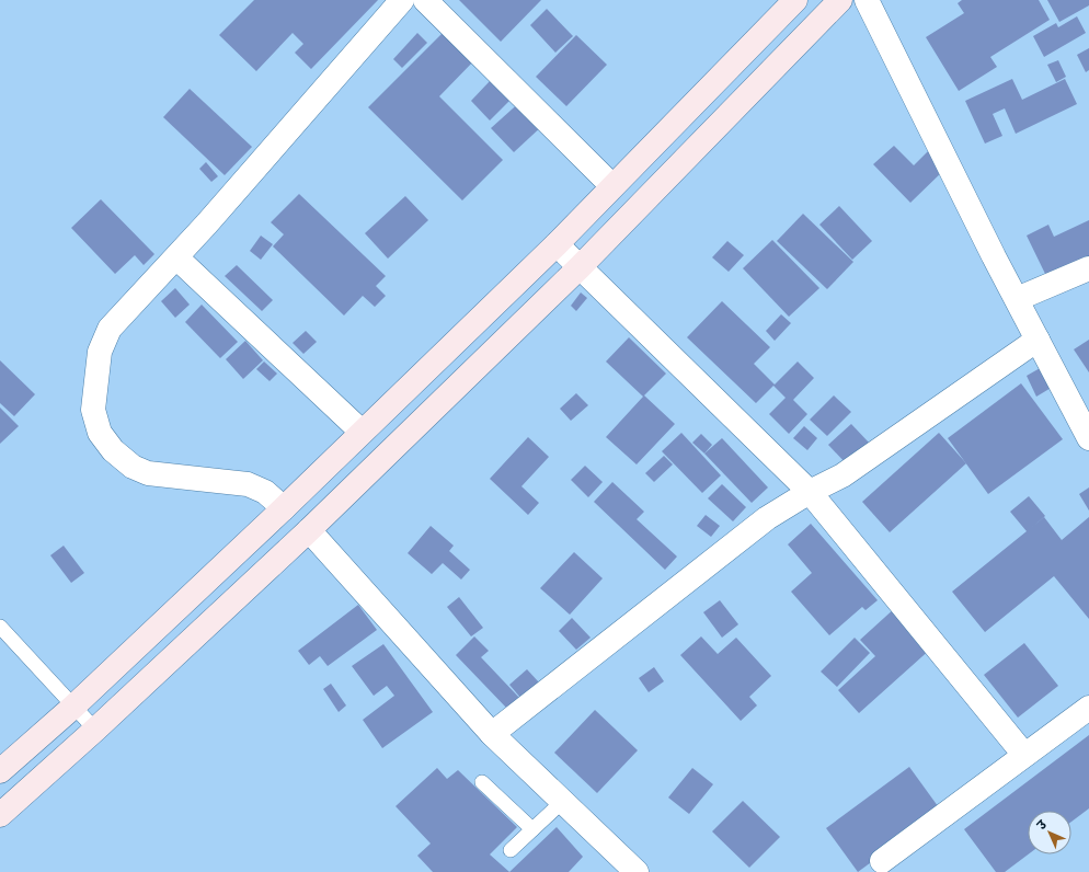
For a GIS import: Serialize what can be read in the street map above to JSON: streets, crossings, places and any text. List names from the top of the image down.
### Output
{
  "north": "top left"
}
